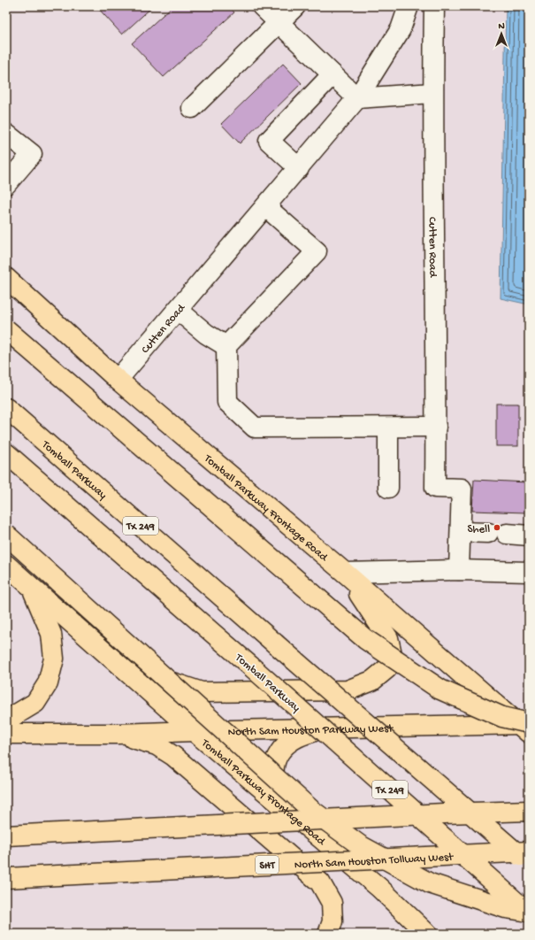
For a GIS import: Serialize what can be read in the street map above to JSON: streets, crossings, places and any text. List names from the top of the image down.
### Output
{
  "streets": {
    "main road": [
      "Tomball Parkway",
      "Tomball Parkway Frontage Road",
      "TX 249",
      "North Sam Houston Parkway West",
      "North Sam Houston Tollway West",
      "SHT"
    ],
    "street": ["Cutten Road"]
  },
  "crossings": [
    ["Cutten Road", "Tomball Parkway Frontage Road"],
    ["Tomball Parkway Frontage Road", "North Sam Houston Parkway West"]
  ],
  "places": ["Shell"],
  "north": "top"
}
